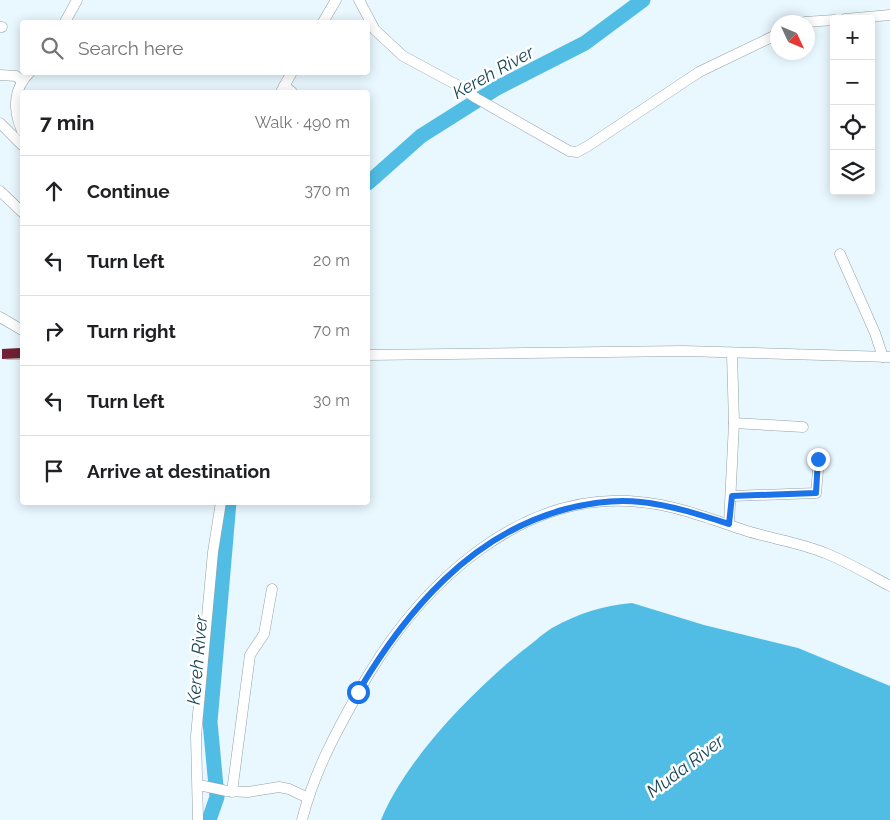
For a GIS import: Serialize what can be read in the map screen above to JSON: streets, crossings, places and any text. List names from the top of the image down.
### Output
{
  "water": ["Kereh River", "Muda River"],
  "north": "bottom right",
  "page": {
    "map_buttons": ["+", "−"],
    "search": "Search here",
    "heading": ["7 min", "Walk · 490 m"],
    "list": [
      ["Continue", "370 m"],
      ["Turn left", "20 m"],
      ["Turn right", "70 m"],
      ["Turn left", "30 m"],
      "Arrive at destination"
    ]
  }
}
